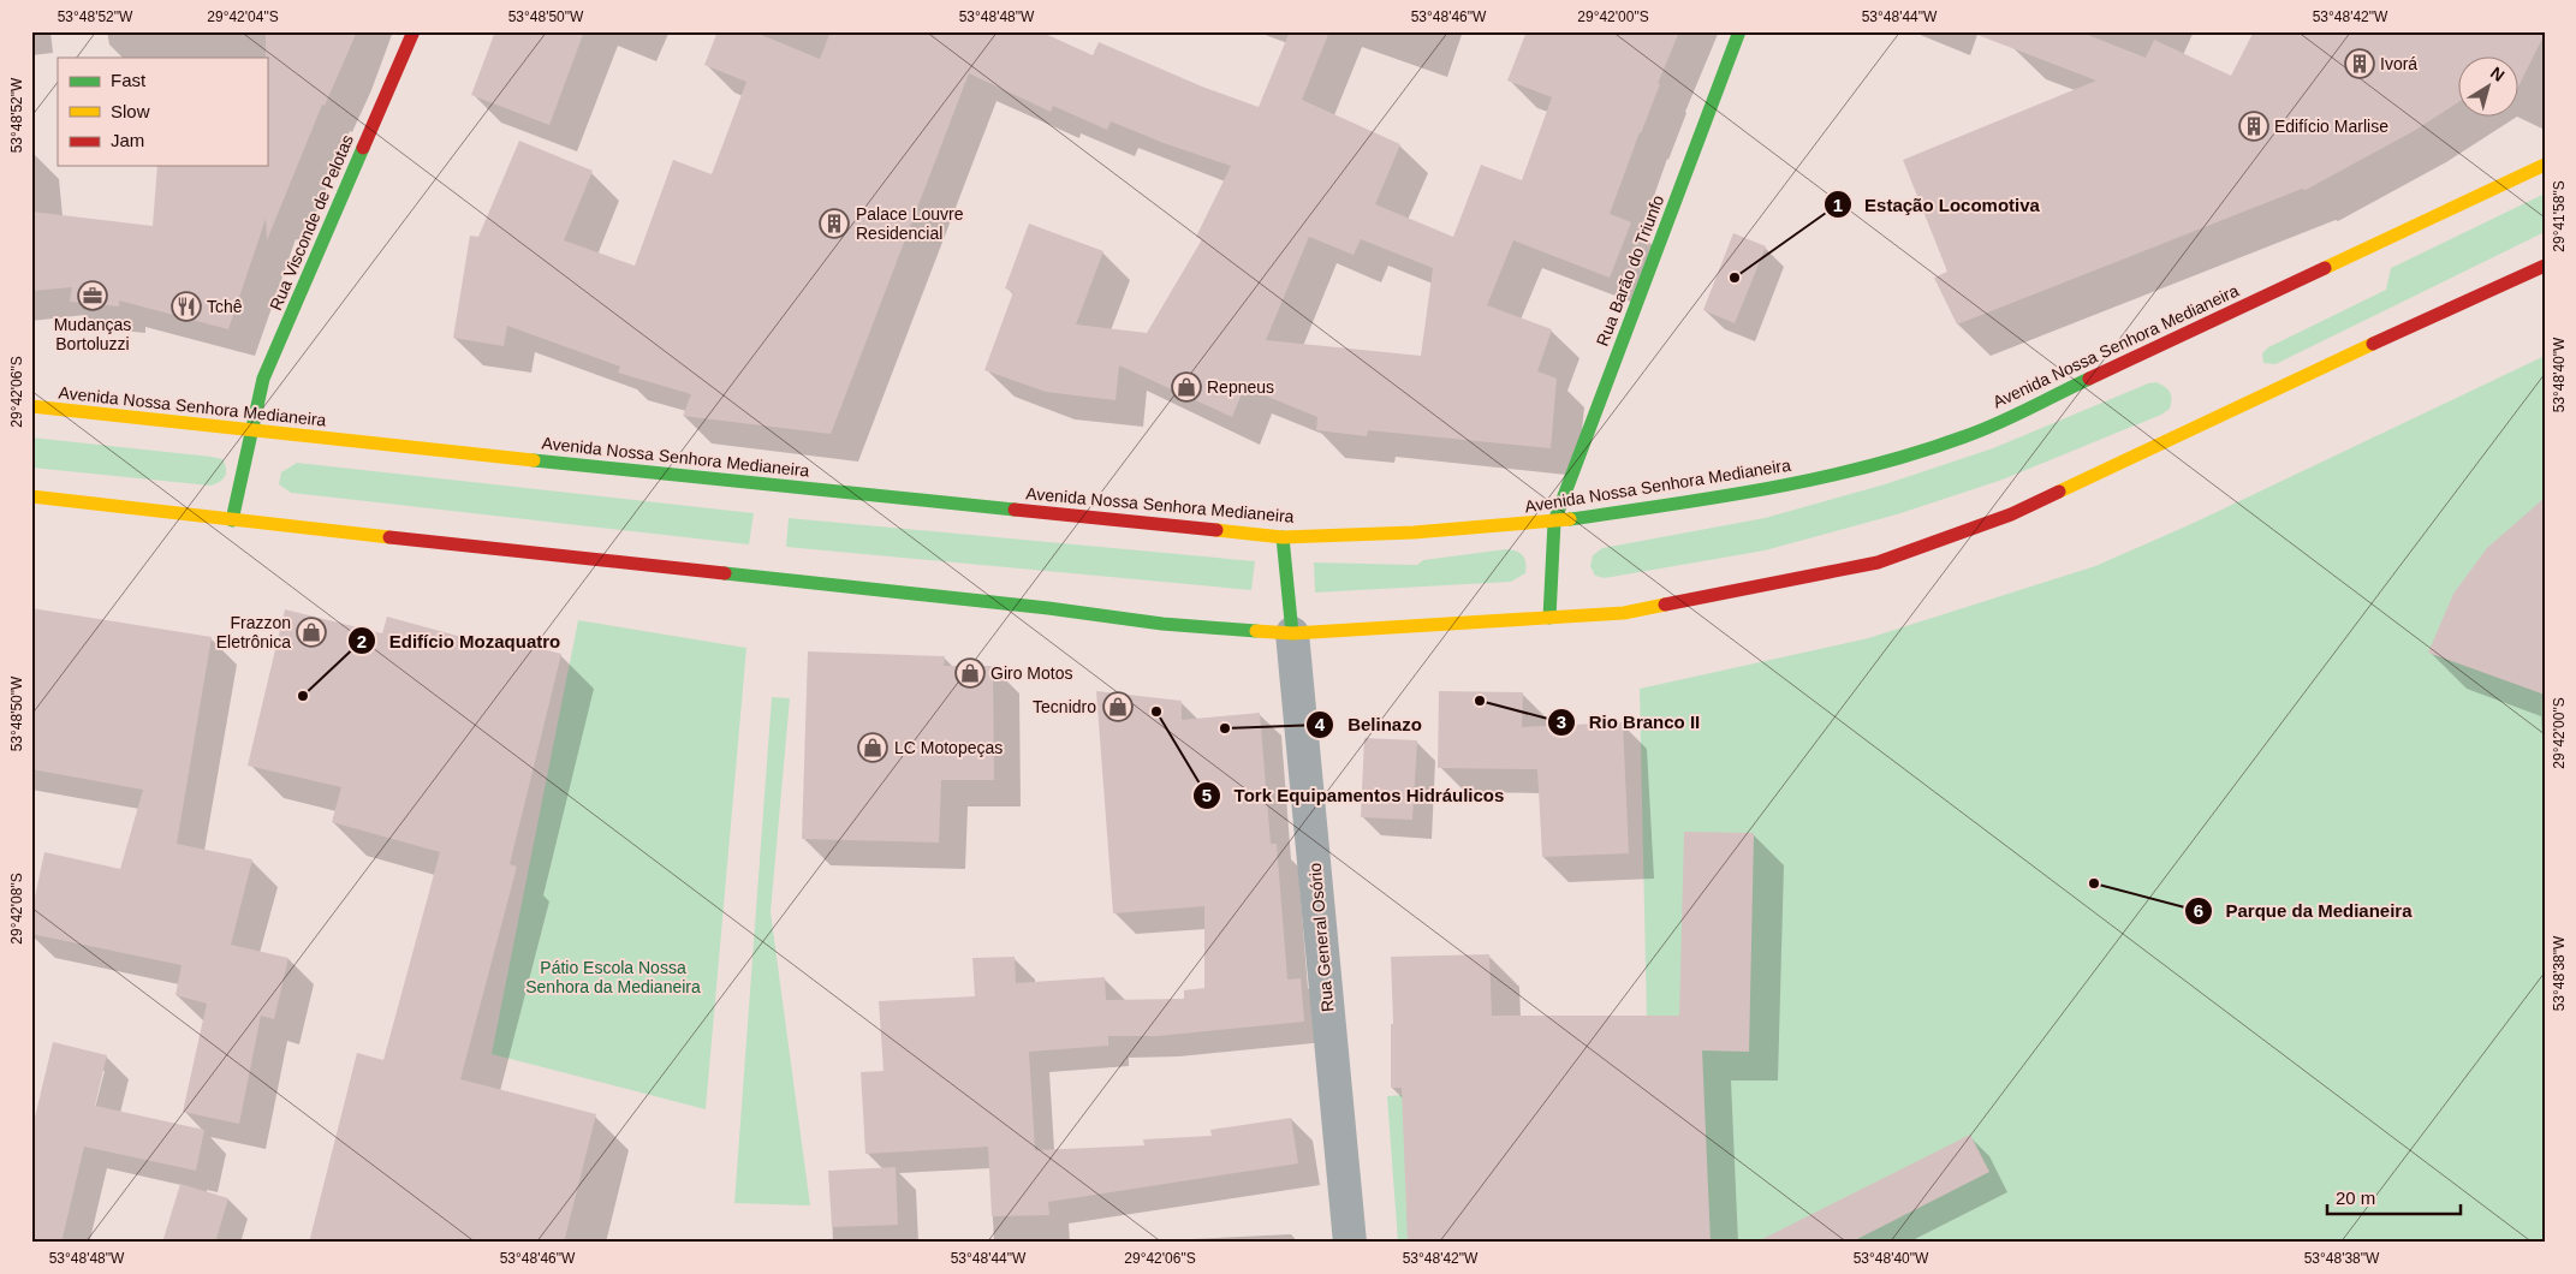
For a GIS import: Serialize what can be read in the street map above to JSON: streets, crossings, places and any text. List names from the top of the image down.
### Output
{
  "streets": {
    "main road": ["Rua Visconde de Pelotas", "Rua Barão do Triunfo", "Avenida Nossa Senhora Medianeira"],
    "street": ["Rua General Osório"]
  },
  "crossings": [
    ["Rua Visconde de Pelotas", "Avenida Nossa Senhora Medianeira"],
    ["Rua Barão do Triunfo", "Avenida Nossa Senhora Medianeira"]
  ],
  "parks": ["Pátio Escola Nossa Senhora da Medianeira"],
  "places": {
    "building": ["Ivorá", "Edifício Marlise", "Palace Louvre Residencial"],
    "other": [
      "Estação Locomotiva",
      "Edifício Mozaquatro",
      "Rio Branco II",
      "Tork Equipamentos Hidráulicos",
      "Belinazo",
      "Parque da Medianeira"
    ],
    "office": ["Mudanças Bortoluzzi"],
    "restaurant": ["Tchê"],
    "shop": [
      "Repneus",
      "Frazzon Eletrônica",
      "Giro Motos",
      "Tecnidro",
      "LC Motopeças"
    ]
  },
  "legend": ["Fast", "Slow", "Jam"],
  "scale_bar": "20 m",
  "north": "top right",
  "coordinates": [
    "53°48'52\"W",
    "29°42'04\"S",
    "53°48'50\"W",
    "53°48'48\"W",
    "53°48'46\"W",
    "29°42'00\"S",
    "53°48'44\"W",
    "53°48'42\"W",
    "29°41'58\"S",
    "53°48'40\"W",
    "29°42'06\"S",
    "29°42'08\"S",
    "53°48'38\"W"
  ]
}
